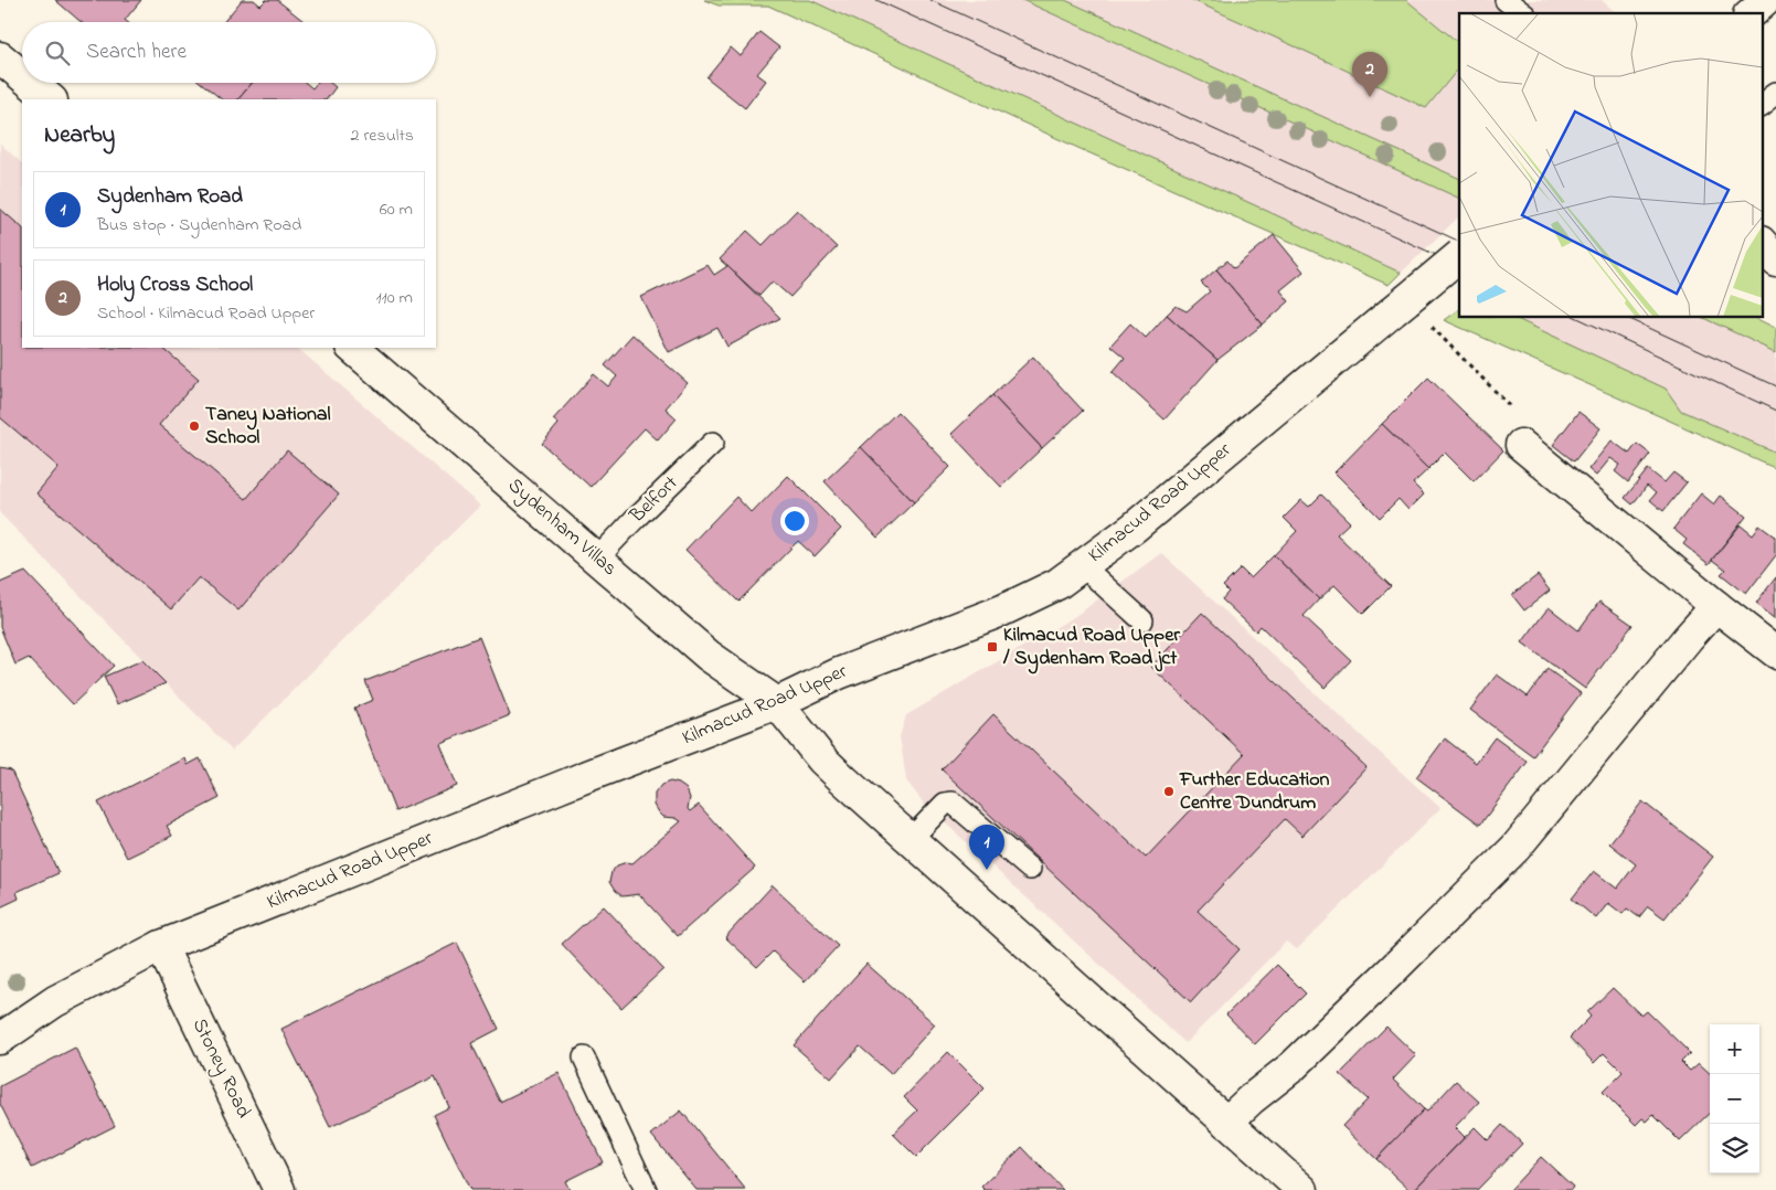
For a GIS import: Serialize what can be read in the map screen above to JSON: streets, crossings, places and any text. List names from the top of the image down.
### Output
{
  "streets": {
    "street": ["Kilmacud Road Upper", "Sydenham Villas", "Stoney Road"],
    "lane": ["Belfort"]
  },
  "crossings": [
    ["Belfort", "Sydenham Villas"],
    ["Kilmacud Road Upper", "Sydenham Villas"],
    ["Kilmacud Road Upper", "Stoney Road"]
  ],
  "places": {
    "other": ["Taney National School", "Further Education Centre Dundrum"],
    "transit": ["Kilmacud Road Upper / Sydenham Road jct"]
  },
  "page": {
    "search": "Search here",
    "pins": ["2", "1"],
    "heading": ["Nearby", "2 results"],
    "list": [
      {
        "mark": "1",
        "name": "Sydenham Road",
        "note": "Bus stop · Sydenham Road",
        "value": "60 m"
      },
      {
        "mark": "2",
        "name": "Holy Cross School",
        "note": "School · Kilmacud Road Upper",
        "value": "110 m"
      }
    ],
    "map_buttons": ["+", "−"]
  }
}
